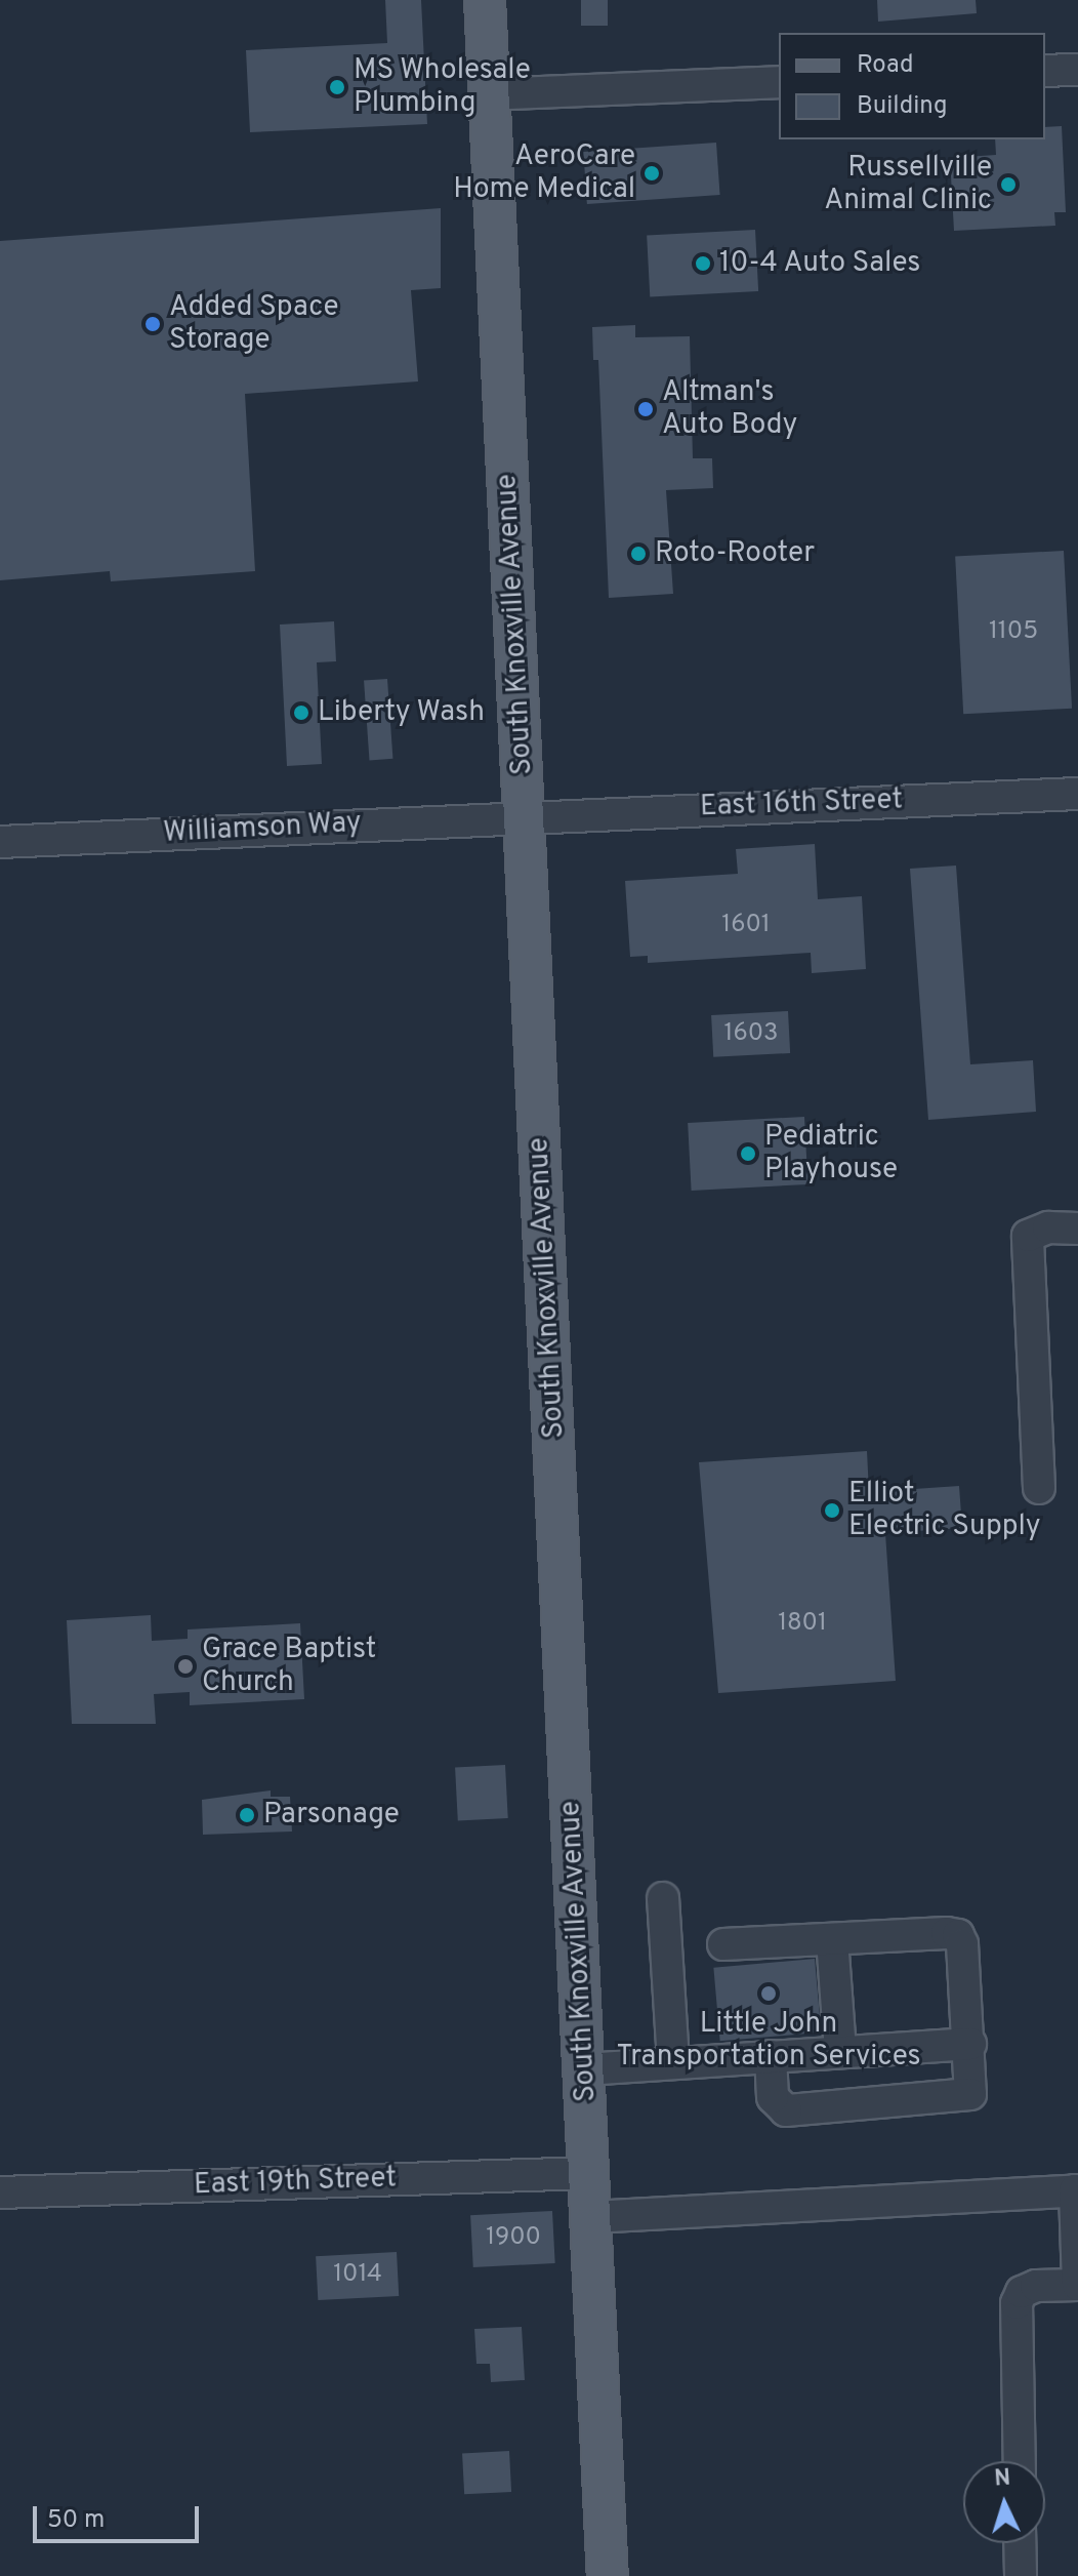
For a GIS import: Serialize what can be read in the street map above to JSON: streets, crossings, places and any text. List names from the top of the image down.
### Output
{
  "streets": {
    "main road": ["South Knoxville Avenue"],
    "street": ["East 16th Street", "Williamson Way", "East 19th Street"]
  },
  "crossings": [
    ["South Knoxville Avenue", "East 16th Street"],
    ["South Knoxville Avenue", "Williamson Way"],
    ["South Knoxville Avenue", "East 19th Street"],
    ["East 16th Street", "Williamson Way"]
  ],
  "places": [
    "MS Wholesale Plumbing",
    "AeroCare Home Medical",
    "Russellville Animal Clinic",
    "10-4 Auto Sales",
    "Added Space Storage",
    "Altman's Auto Body",
    "Roto-Rooter",
    "Liberty Wash",
    "Pediatric Playhouse",
    "Elliot Electric Supply",
    "Grace Baptist Church",
    "Parsonage",
    "Little John Transportation Services"
  ],
  "house_numbers": [
    "1105",
    "1601",
    "1603",
    "1801",
    "1900",
    "1014"
  ],
  "legend": ["Road", "Building"],
  "scale_bar": "50 m",
  "north": "top"
}
